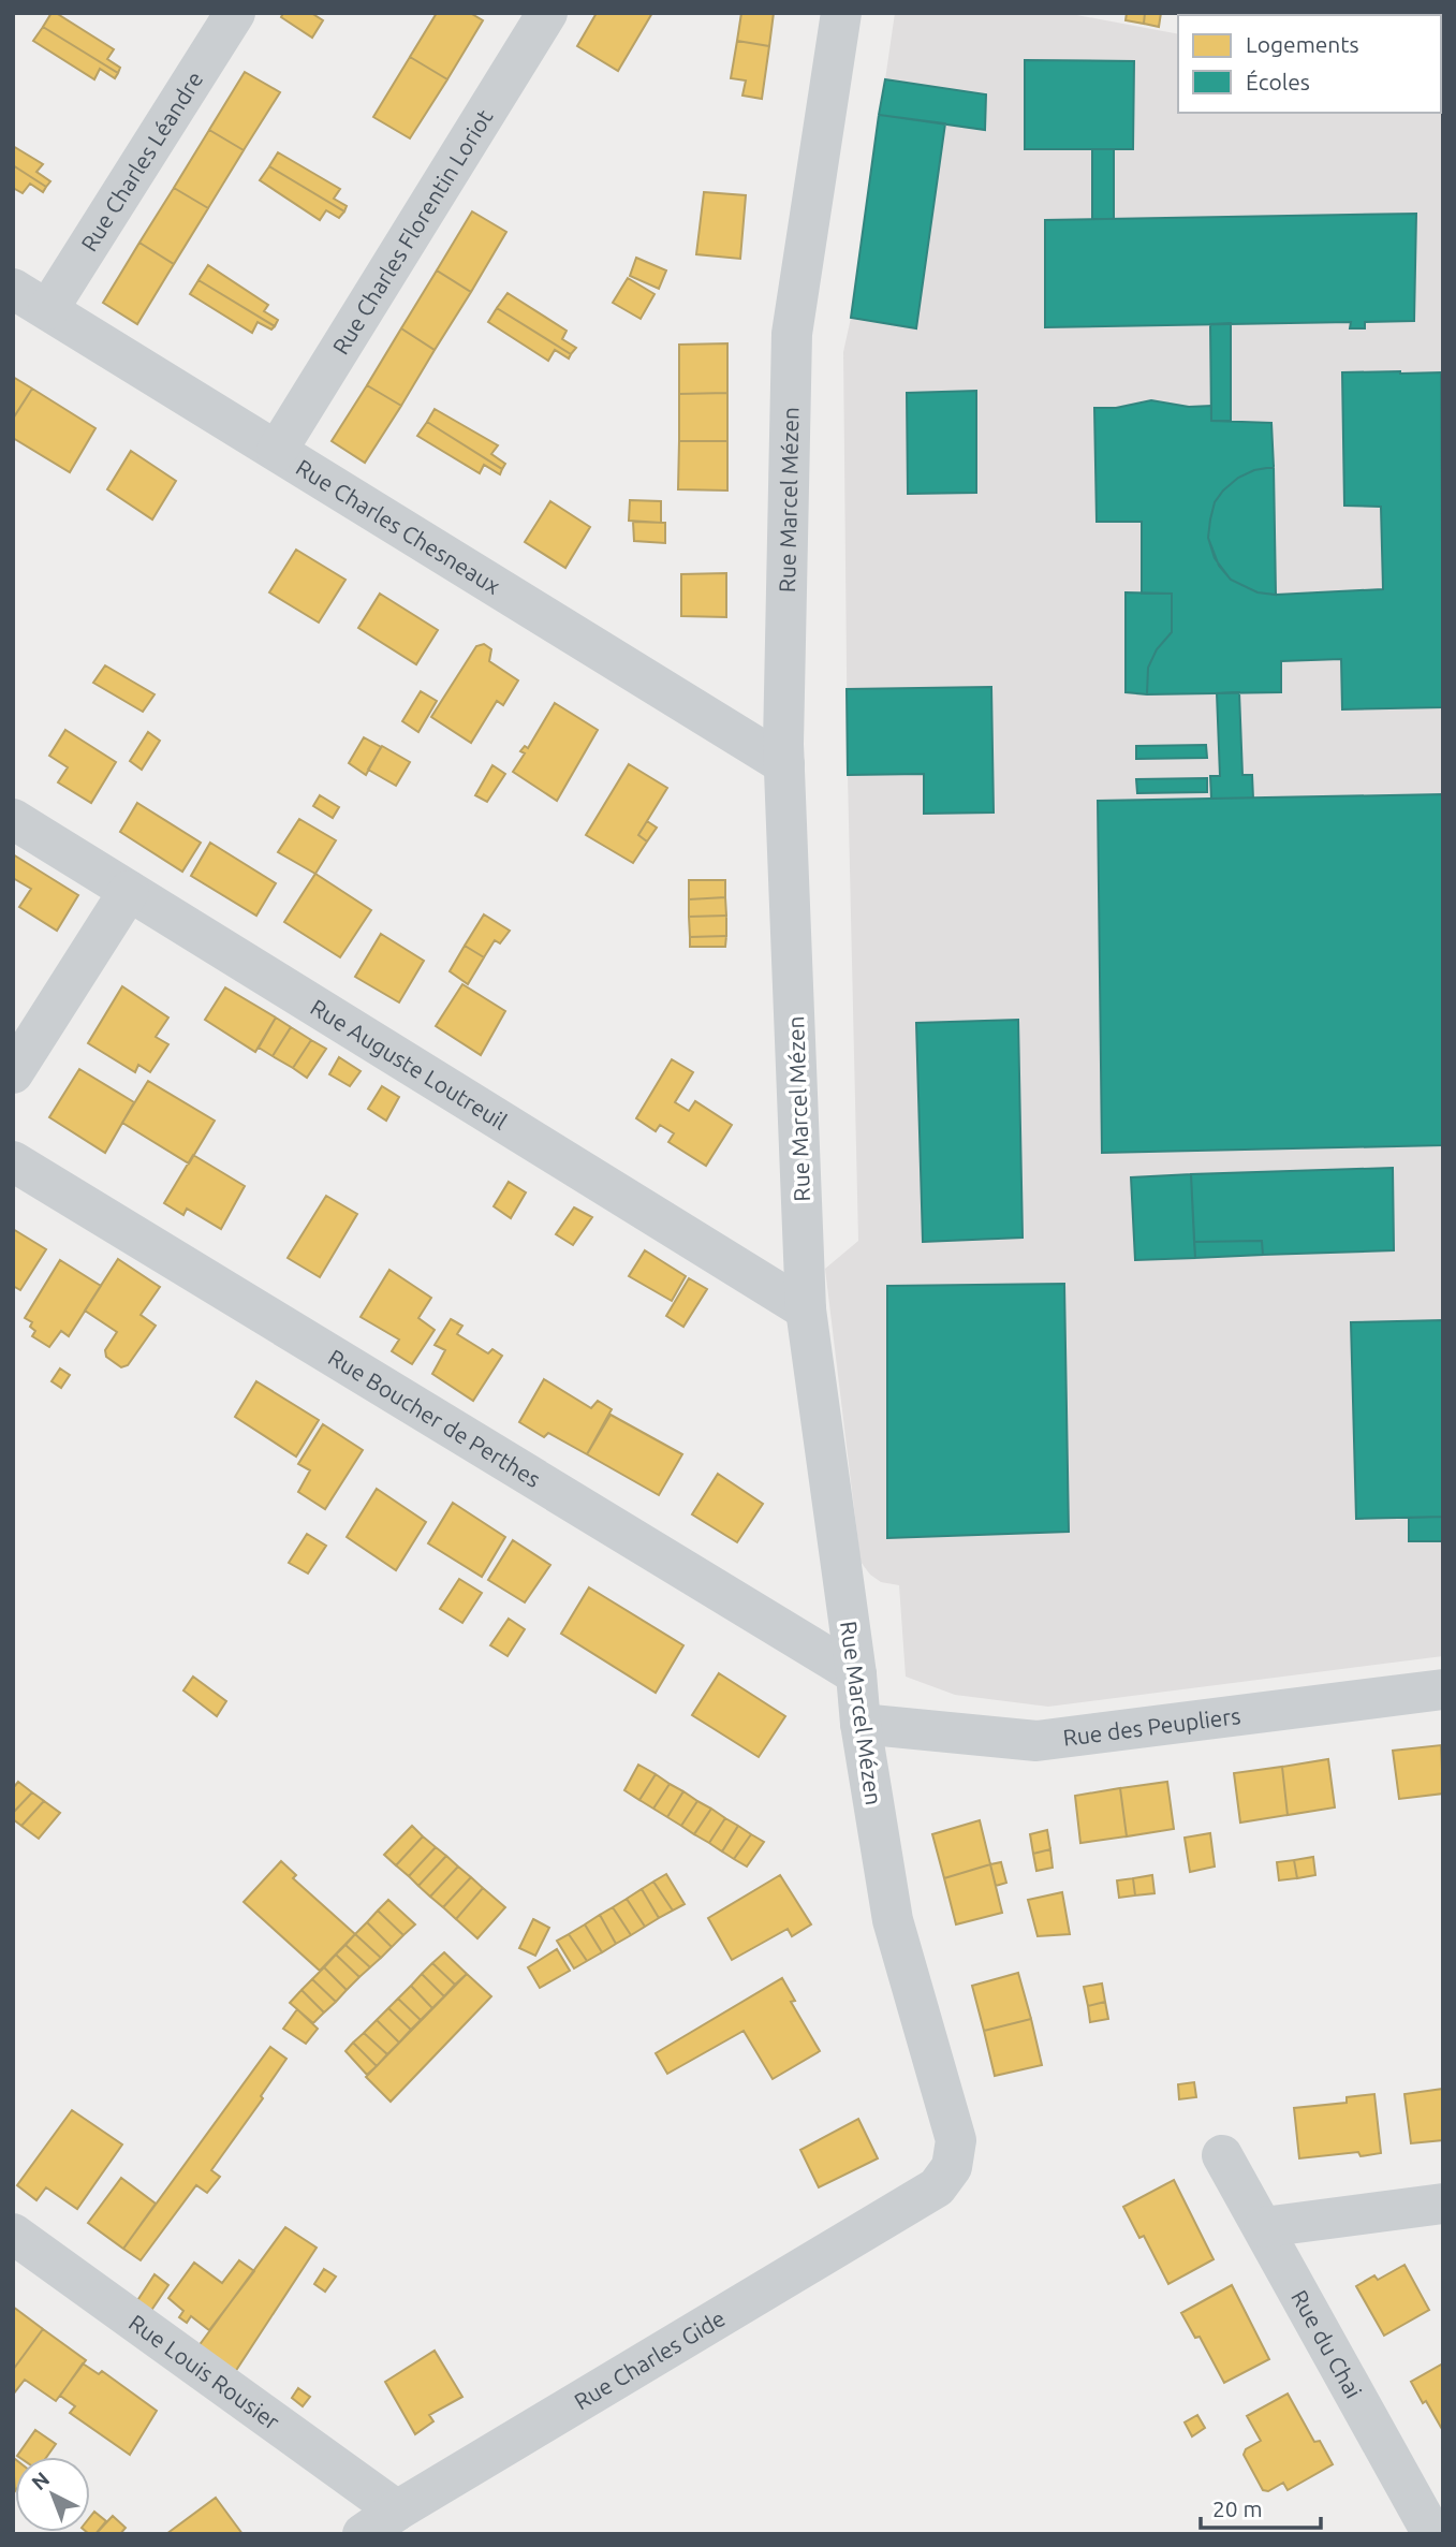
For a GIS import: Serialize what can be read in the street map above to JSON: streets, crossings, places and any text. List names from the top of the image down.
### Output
{
  "streets": {
    "street": [
      "Rue Charles Léandre",
      "Rue Charles Florentin Loriot",
      "Rue Marcel Mézen",
      "Rue Charles Chesneaux",
      "Rue Auguste Loutreuil",
      "Rue Boucher de Perthes",
      "Rue des Peupliers",
      "Rue du Chai",
      "Rue Charles Gide",
      "Rue Louis Rousier"
    ]
  },
  "crossings": [
    ["Rue Charles Léandre", "Rue Charles Chesneaux"],
    ["Rue Charles Florentin Loriot", "Rue Charles Chesneaux"],
    ["Rue Marcel Mézen", "Rue Charles Chesneaux"],
    ["Rue Marcel Mézen", "Rue Auguste Loutreuil"],
    ["Rue Marcel Mézen", "Rue Boucher de Perthes"],
    ["Rue Marcel Mézen", "Rue des Peupliers"],
    ["Rue Marcel Mézen", "Rue Charles Gide"],
    ["Rue Charles Gide", "Rue Louis Rousier"]
  ],
  "legend": ["Logements", "Écoles"],
  "scale_bar": "20 m",
  "north": "top left"
}
